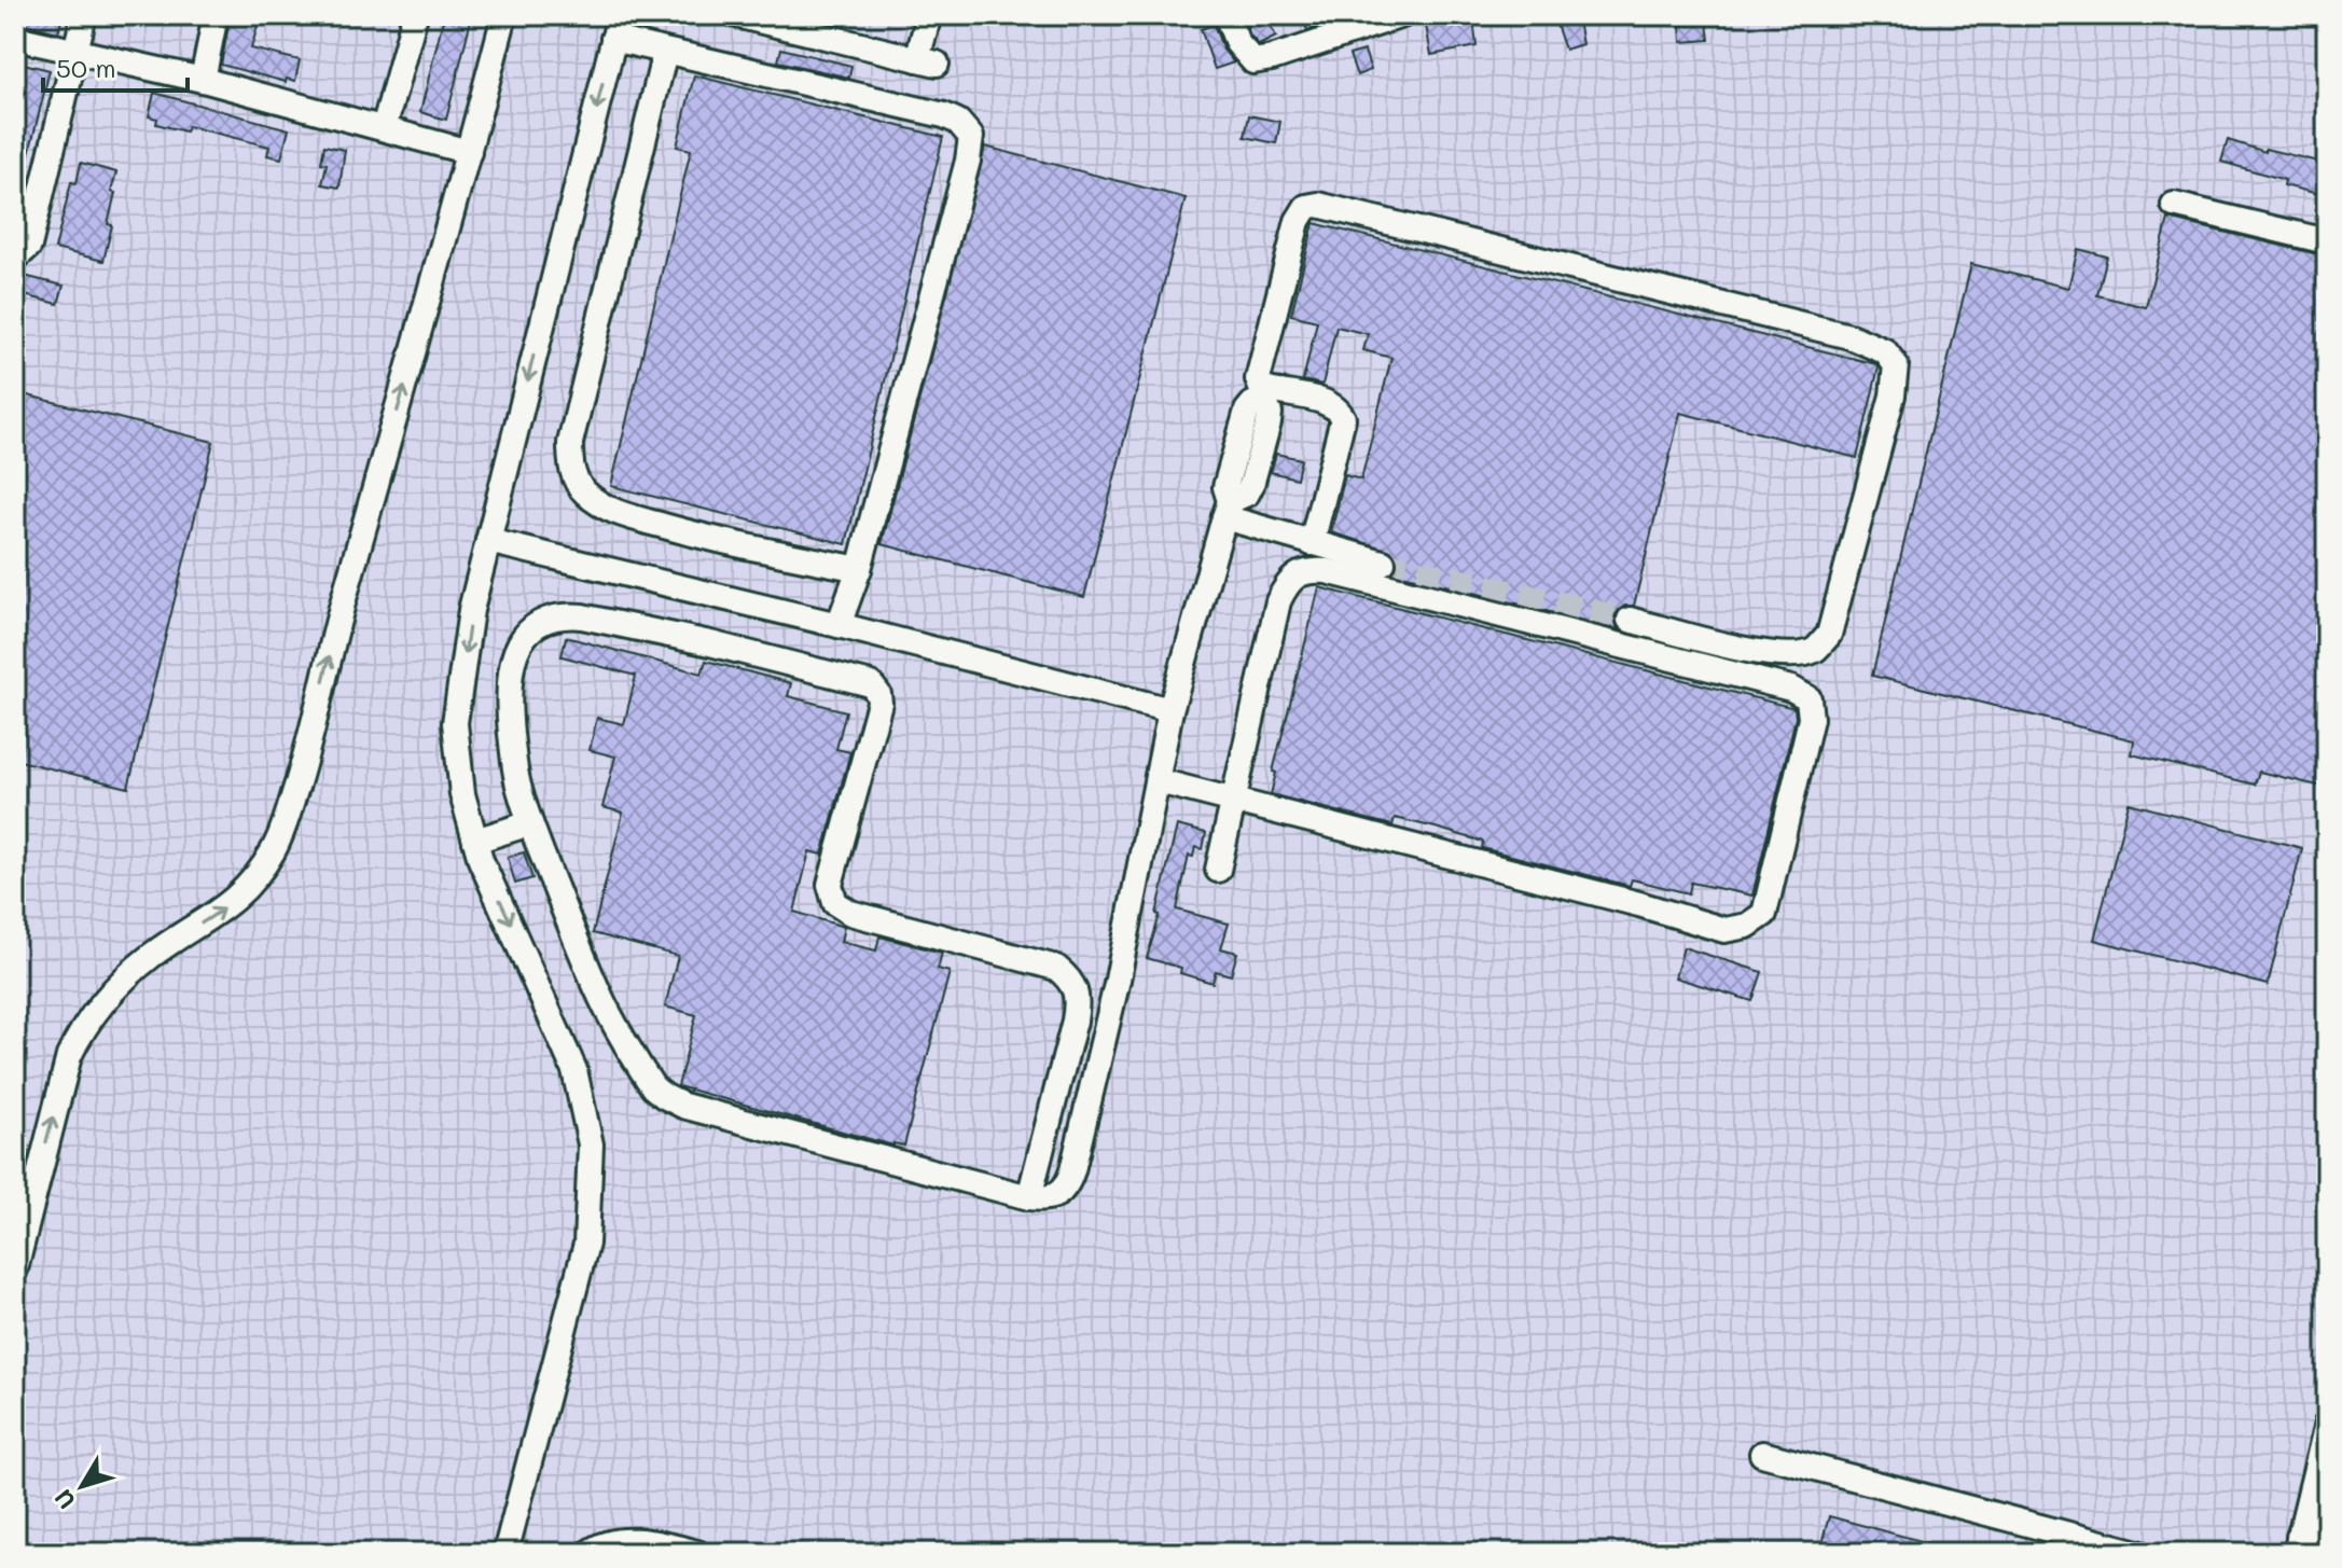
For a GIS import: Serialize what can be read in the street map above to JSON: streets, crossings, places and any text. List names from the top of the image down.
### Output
{
  "scale_bar": "50 m",
  "north": "bottom left"
}
